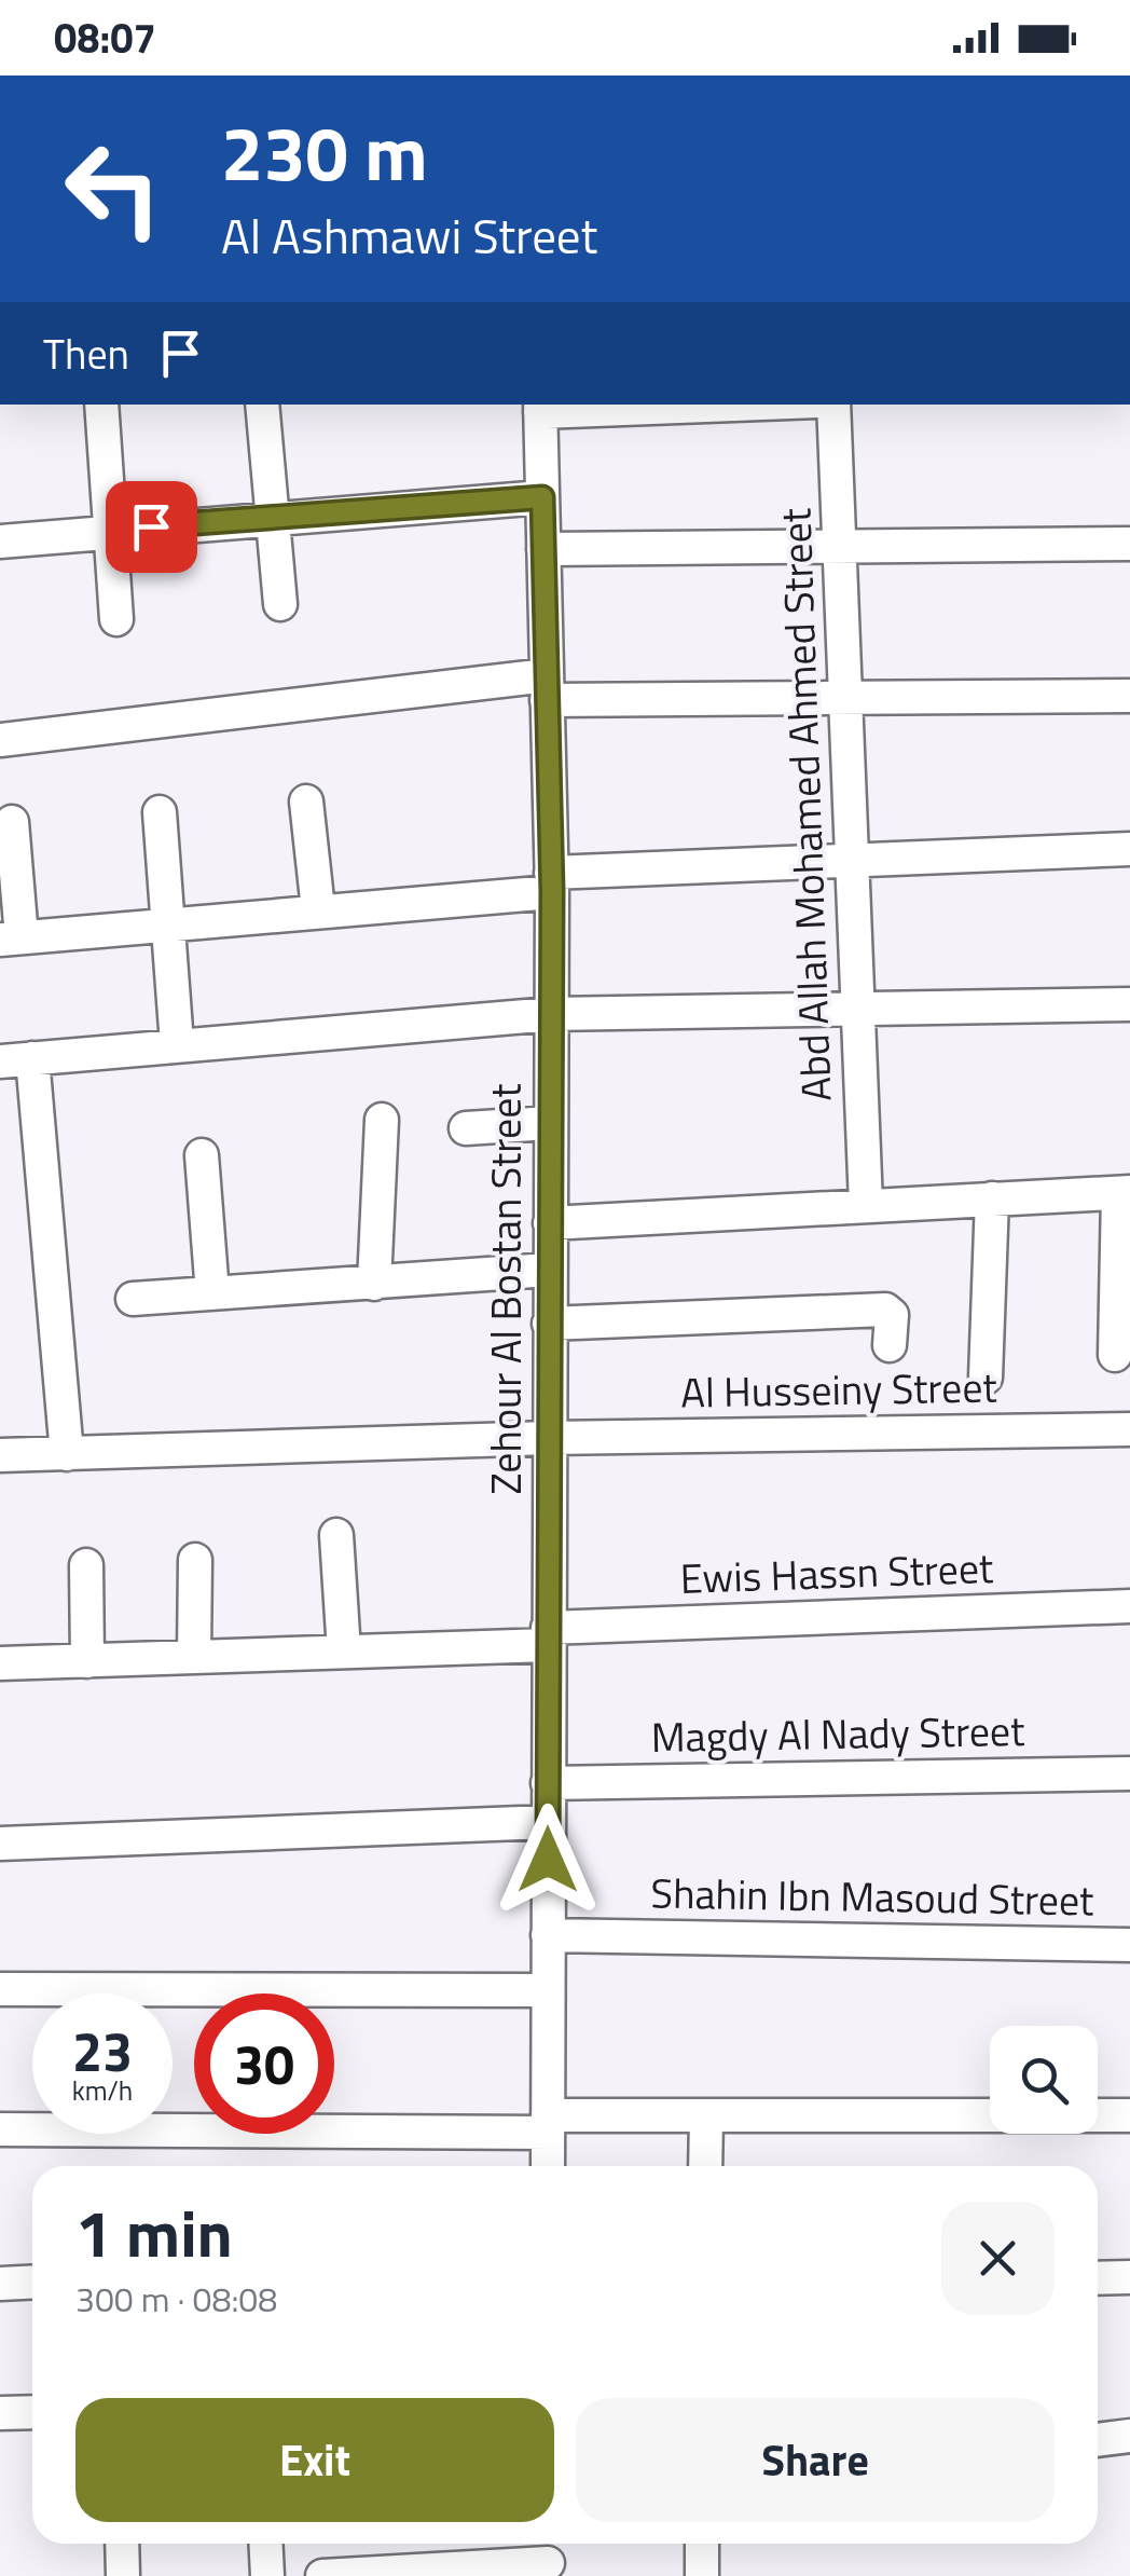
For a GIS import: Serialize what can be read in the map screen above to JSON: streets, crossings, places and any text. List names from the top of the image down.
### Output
{
  "streets": {
    "street": [
      "Abd Allah Mohamed Ahmed Street",
      "Zehour Al Bostan Street",
      "Al Husseiny Street",
      "Ewis Hassn Street",
      "Magdy Al Nady Street",
      "Shahin Ibn Masoud Street"
    ]
  },
  "crossings": [
    ["Zehour Al Bostan Street", "Al Husseiny Street"],
    ["Zehour Al Bostan Street", "Ewis Hassn Street"],
    ["Zehour Al Bostan Street", "Magdy Al Nady Street"],
    ["Zehour Al Bostan Street", "Shahin Ibn Masoud Street"]
  ],
  "page": {
    "status": "08:07",
    "turn": ["230 m", "Al Ashmawi Street"],
    "then": "Then",
    "speed": "23 km/h",
    "limit": "30",
    "heading": ["1 min", "300 m · 08:08"],
    "buttons": ["Exit", "Share"]
  }
}
